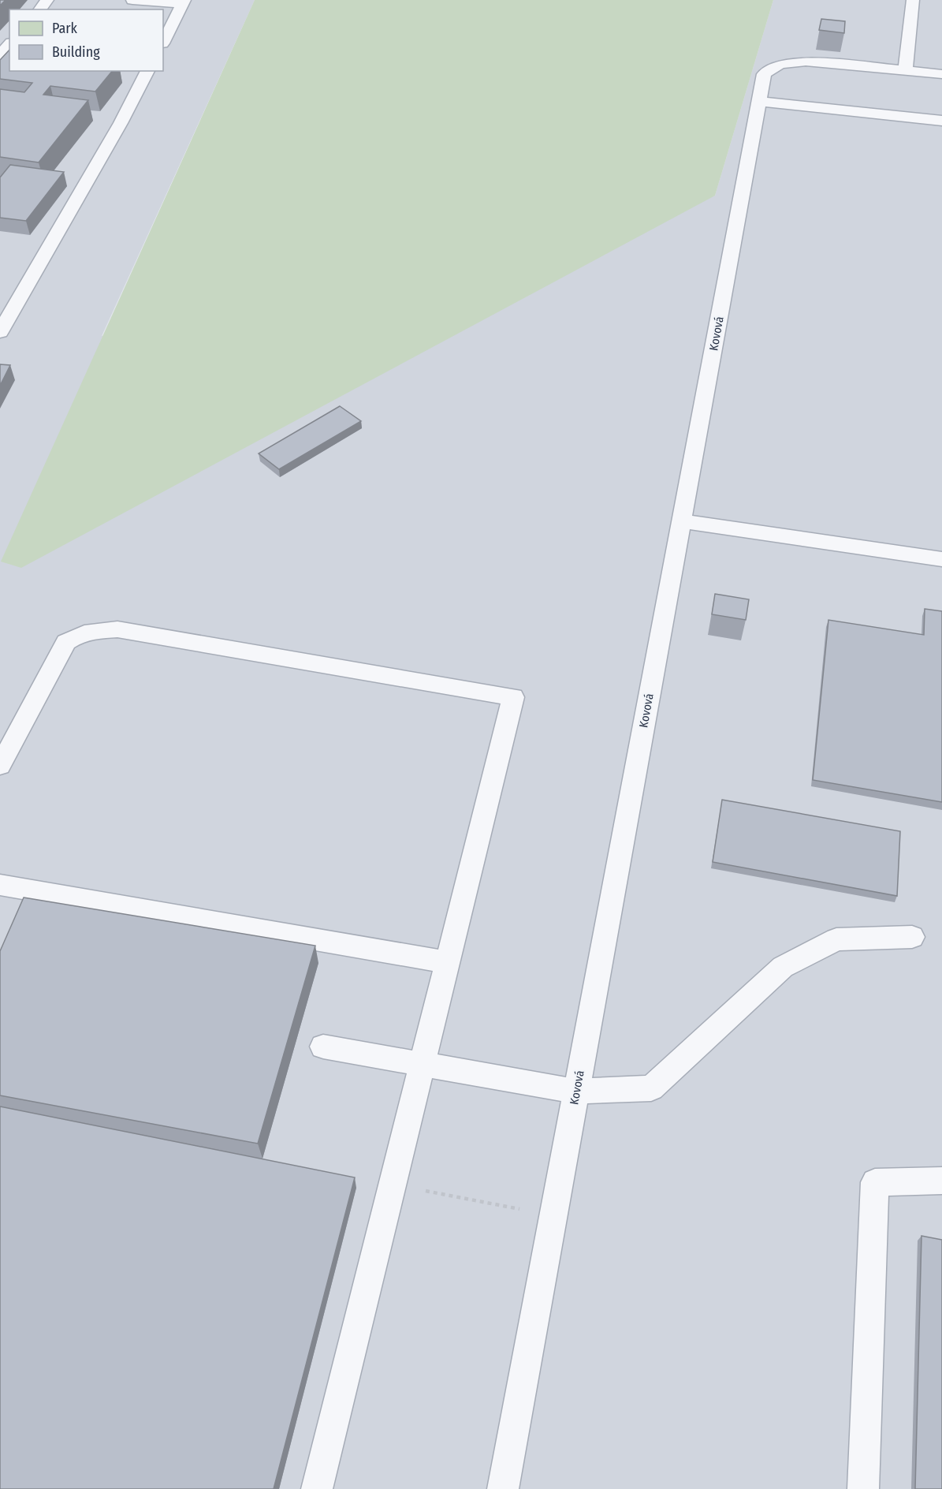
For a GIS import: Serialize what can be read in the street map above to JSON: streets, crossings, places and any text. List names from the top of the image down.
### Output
{
  "streets": {
    "lane": ["Kovová"]
  },
  "legend": ["Park", "Building"]
}
